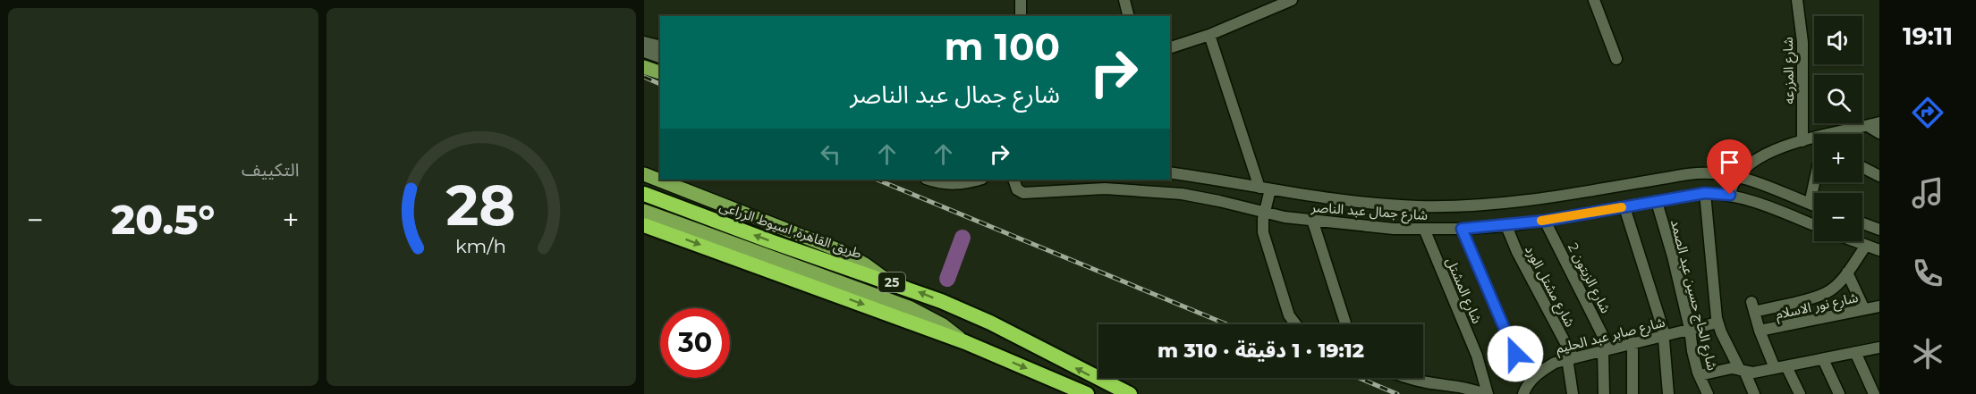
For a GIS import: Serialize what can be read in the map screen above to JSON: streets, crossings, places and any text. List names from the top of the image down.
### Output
{
  "streets": {
    "highway": ["طريق القاهرة, اسيوط الزراعى", "25"],
    "street": [
      "شارع المزرعه",
      "شارع جمال عبد الناصر",
      "شارع الزيتون 2",
      "شارع مشتل الورد",
      "شارع المشتل",
      "شارع الحاج حسين عبد الصمد",
      "شارع نور الاسلام",
      "شارع صابر عبد الحليم"
    ]
  },
  "crossings": [
    ["شارع جمال عبد الناصر", "شارع الزيتون 2"],
    ["شارع جمال عبد الناصر", "شارع مشتل الورد"],
    ["شارع جمال عبد الناصر", "شارع المشتل"],
    ["شارع جمال عبد الناصر", "شارع الحاج حسين عبد الصمد"],
    ["شارع الزيتون 2", "شارع صابر عبد الحليم"],
    ["شارع مشتل الورد", "شارع صابر عبد الحليم"],
    ["شارع الحاج حسين عبد الصمد", "شارع صابر عبد الحليم"]
  ],
  "page": {
    "tabs": "19:11",
    "tile": "التكييف",
    "map_buttons": ["+", "−"],
    "turn": ["100 m", "شارع جمال عبد الناصر"],
    "heat": ["−", "20.5°", "+"],
    "limit": "30",
    "trip": "19:12 · 1 دقيقة · 310 m",
    "gauge": ["28", "km/h"]
  }
}
